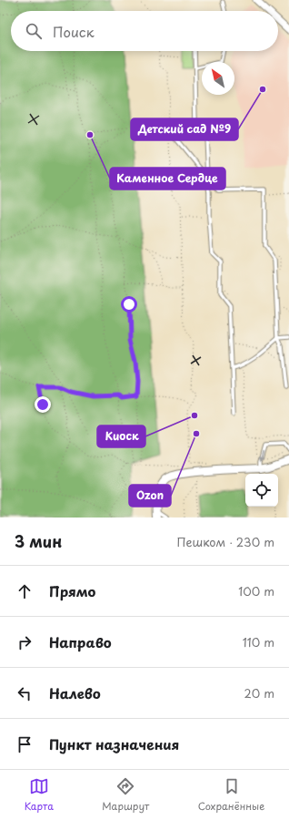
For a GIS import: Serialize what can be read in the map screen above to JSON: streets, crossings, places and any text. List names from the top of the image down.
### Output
{
  "places": [
    "Детский сад №9",
    "Каменное Сердце",
    "Киоск",
    "Ozon"
  ],
  "north": "top left",
  "page": {
    "search": "Поиск",
    "heading": ["3 мин", "Пешком · 230 m"],
    "list": [
      ["Прямо", "100 m"],
      ["Направо", "110 m"],
      ["Налево", "20 m"],
      "Пункт назначения"
    ],
    "nav": ["Карта", "Маршрут", "Сохранённые"]
  }
}
